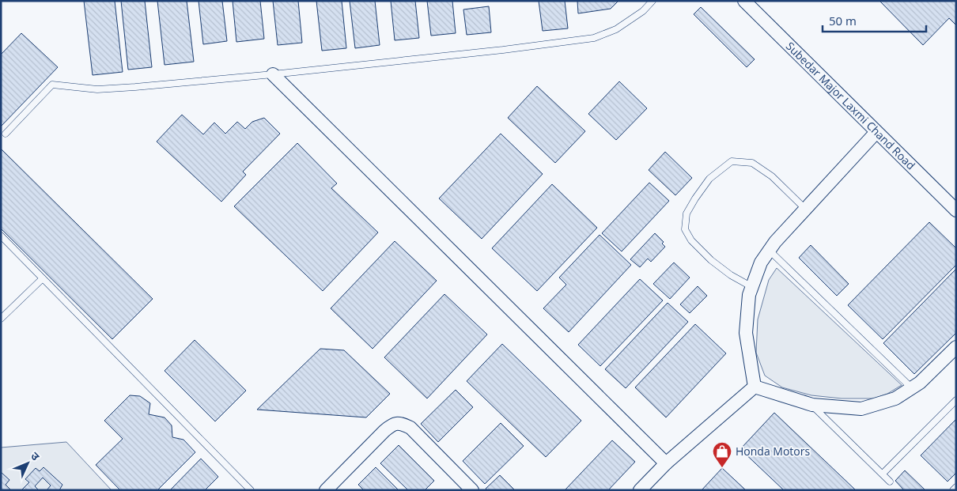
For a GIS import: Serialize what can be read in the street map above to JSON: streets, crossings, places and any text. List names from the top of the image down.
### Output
{
  "streets": {
    "street": ["Subedar Major Laxmi Chand Road"]
  },
  "places": {
    "shop": ["Honda Motors"]
  },
  "scale_bar": "50 m",
  "north": "top right"
}
